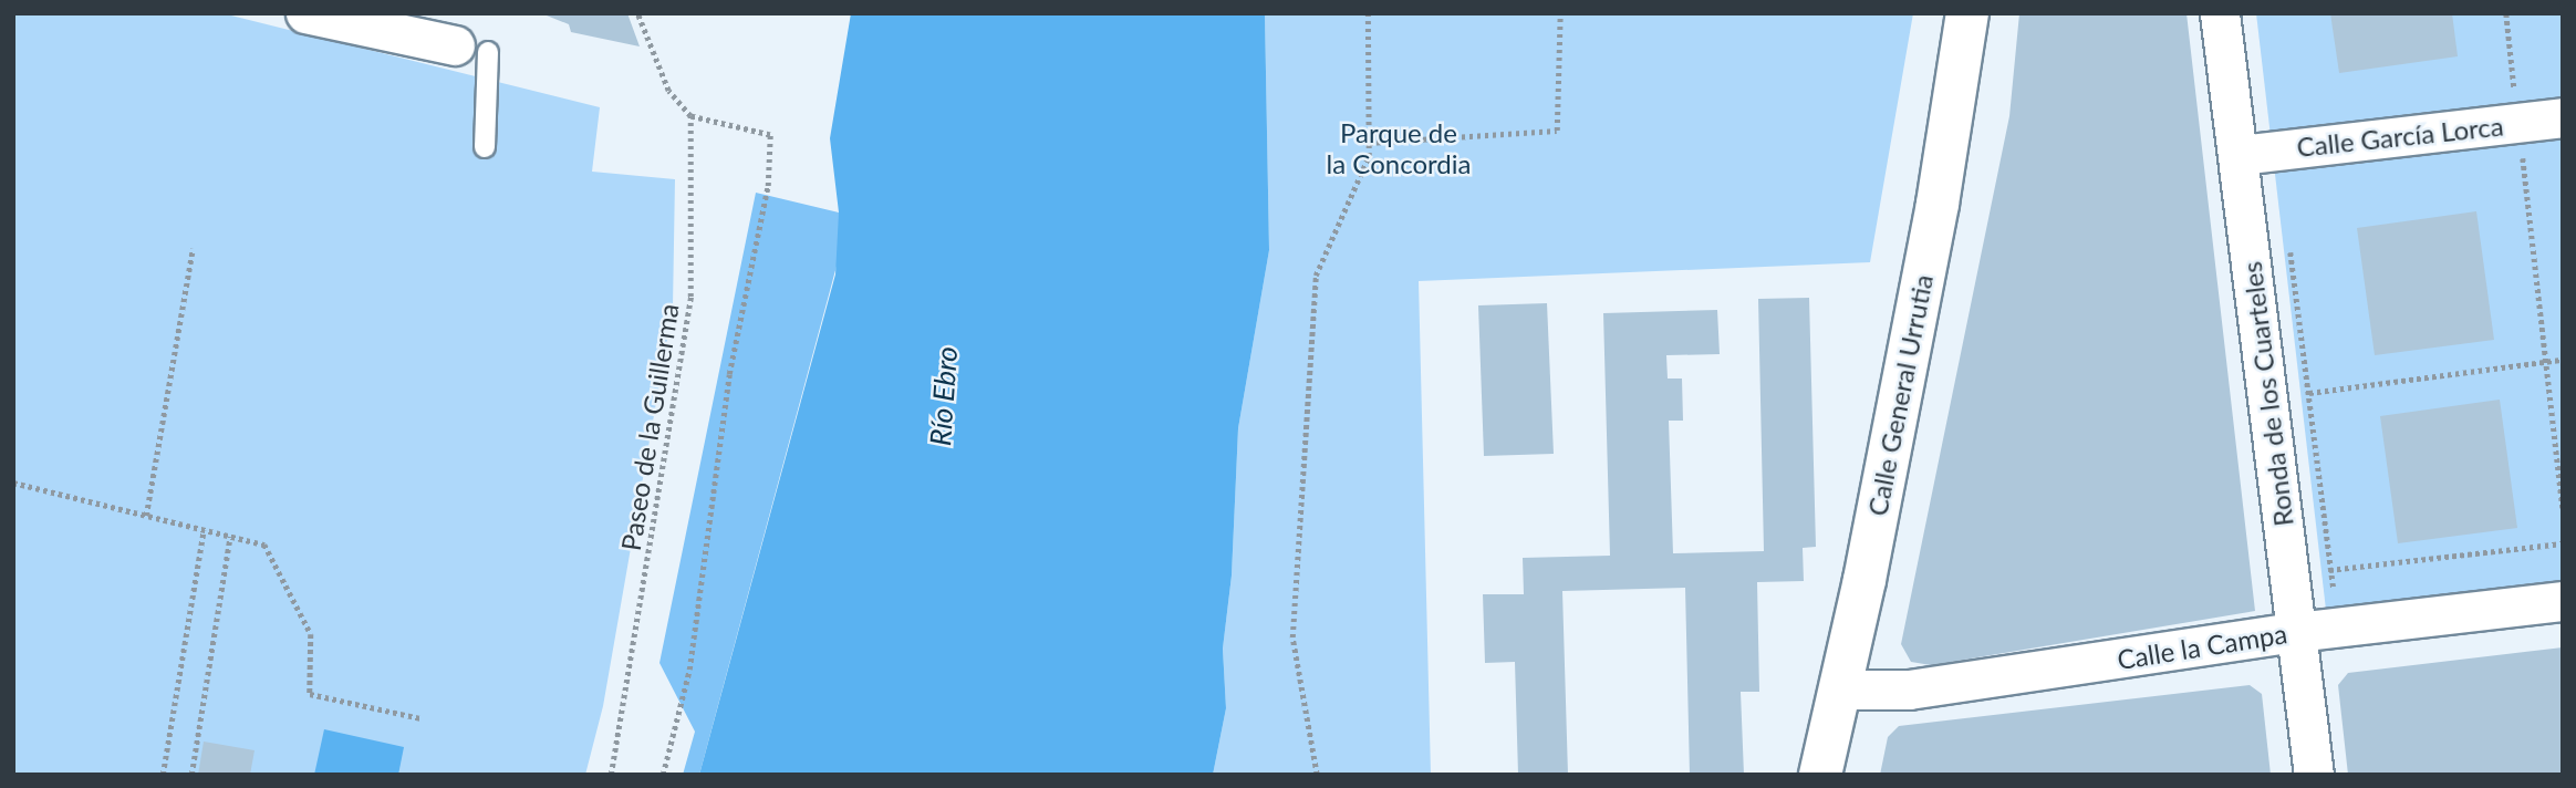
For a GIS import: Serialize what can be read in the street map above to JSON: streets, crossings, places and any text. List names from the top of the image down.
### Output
{
  "streets": {
    "main road": ["Calle General Urrutia"],
    "street": ["Calle García Lorca", "Ronda de los Cuarteles", "Calle la Campa"],
    "path": ["Paseo de la Guillerma"]
  },
  "crossings": [
    ["Calle García Lorca", "Ronda de los Cuarteles"],
    ["Ronda de los Cuarteles", "Calle la Campa"],
    ["Calle General Urrutia", "Calle la Campa"]
  ],
  "water": ["Río Ebro"],
  "parks": ["Parque de la Concordia"]
}
